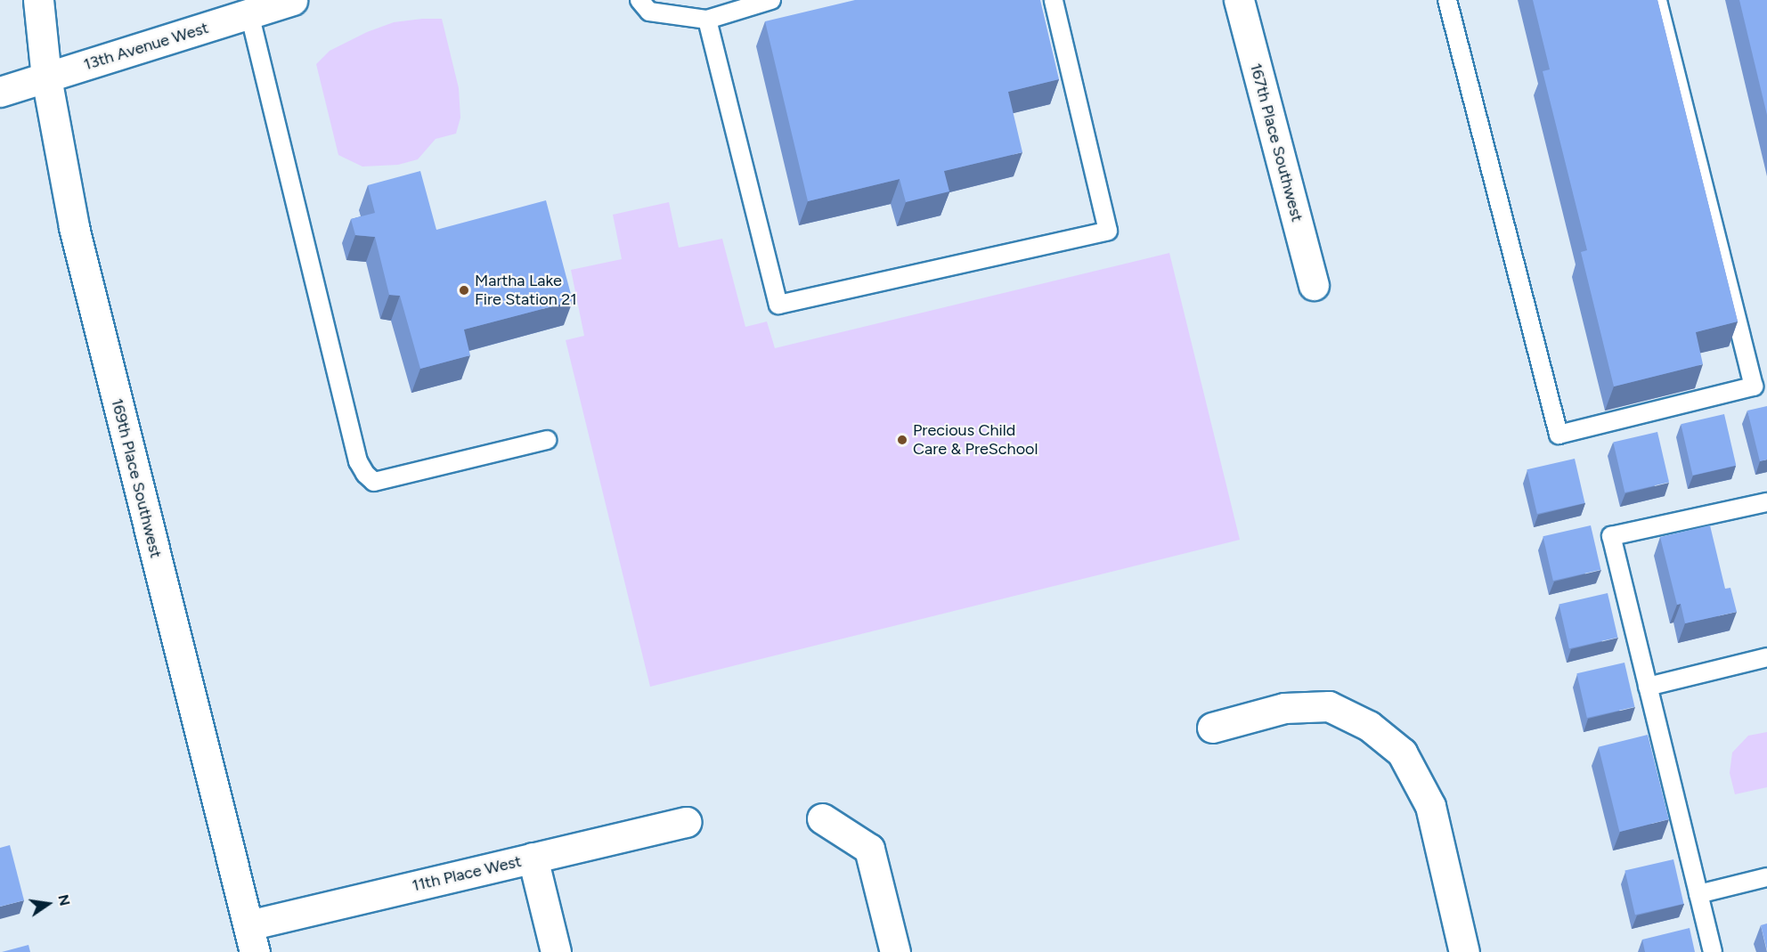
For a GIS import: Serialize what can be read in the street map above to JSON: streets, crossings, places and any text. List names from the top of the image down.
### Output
{
  "streets": {
    "street": [
      "13th Avenue West",
      "167th Place Southwest",
      "169th Place Southwest",
      "11th Place West"
    ]
  },
  "crossings": [
    ["13th Avenue West", "169th Place Southwest"],
    ["169th Place Southwest", "11th Place West"]
  ],
  "places": ["Martha Lake Fire Station 21", "Precious Child Care & PreSchool"],
  "north": "right"
}
